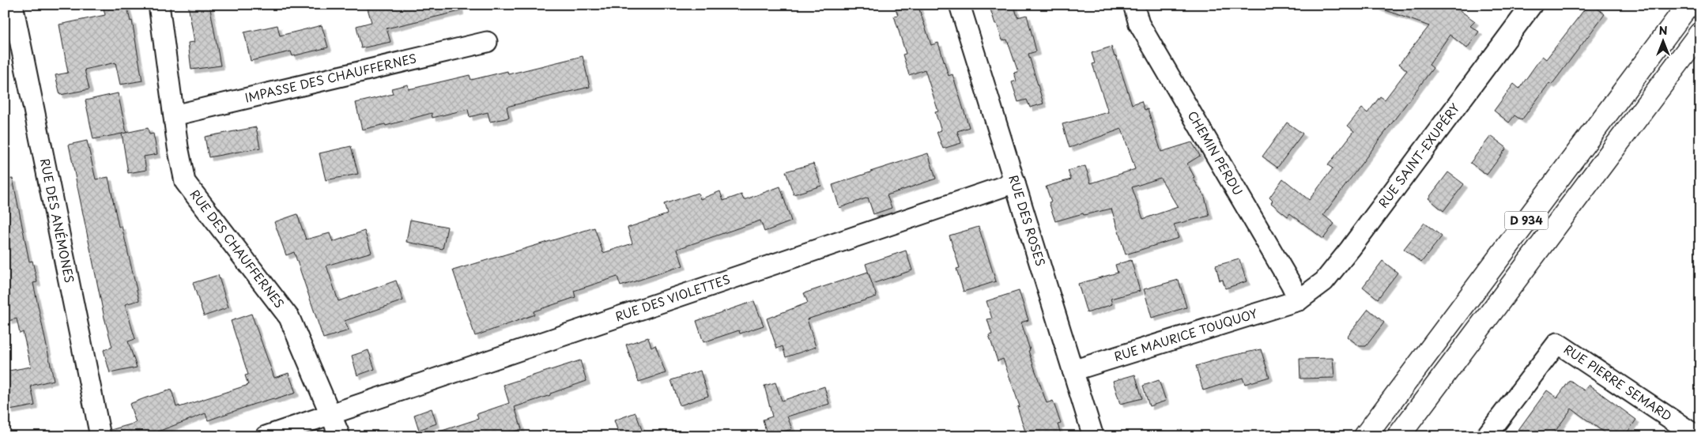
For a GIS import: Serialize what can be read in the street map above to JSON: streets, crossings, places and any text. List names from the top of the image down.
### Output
{
  "streets": {
    "highway": ["D 934"],
    "street": [
      "IMPASSE DES CHAUFFERNES",
      "CHEMIN PERDU",
      "RUE SAINT-EXUPÉRY",
      "RUE DES ANÉMONES",
      "RUE DES ROSES",
      "RUE DES CHAUFFERNES",
      "RUE DES VIOLETTES",
      "RUE MAURICE TOUQUOY",
      "RUE PIERRE SEMARD"
    ]
  },
  "crossings": [
    ["IMPASSE DES CHAUFFERNES", "RUE DES CHAUFFERNES"],
    ["CHEMIN PERDU", "RUE SAINT-EXUPÉRY"],
    ["CHEMIN PERDU", "RUE MAURICE TOUQUOY"],
    ["RUE SAINT-EXUPÉRY", "RUE MAURICE TOUQUOY"],
    ["RUE DES ROSES", "RUE DES VIOLETTES"],
    ["RUE DES ROSES", "RUE MAURICE TOUQUOY"],
    ["RUE DES CHAUFFERNES", "RUE DES VIOLETTES"]
  ],
  "north": "top"
}
